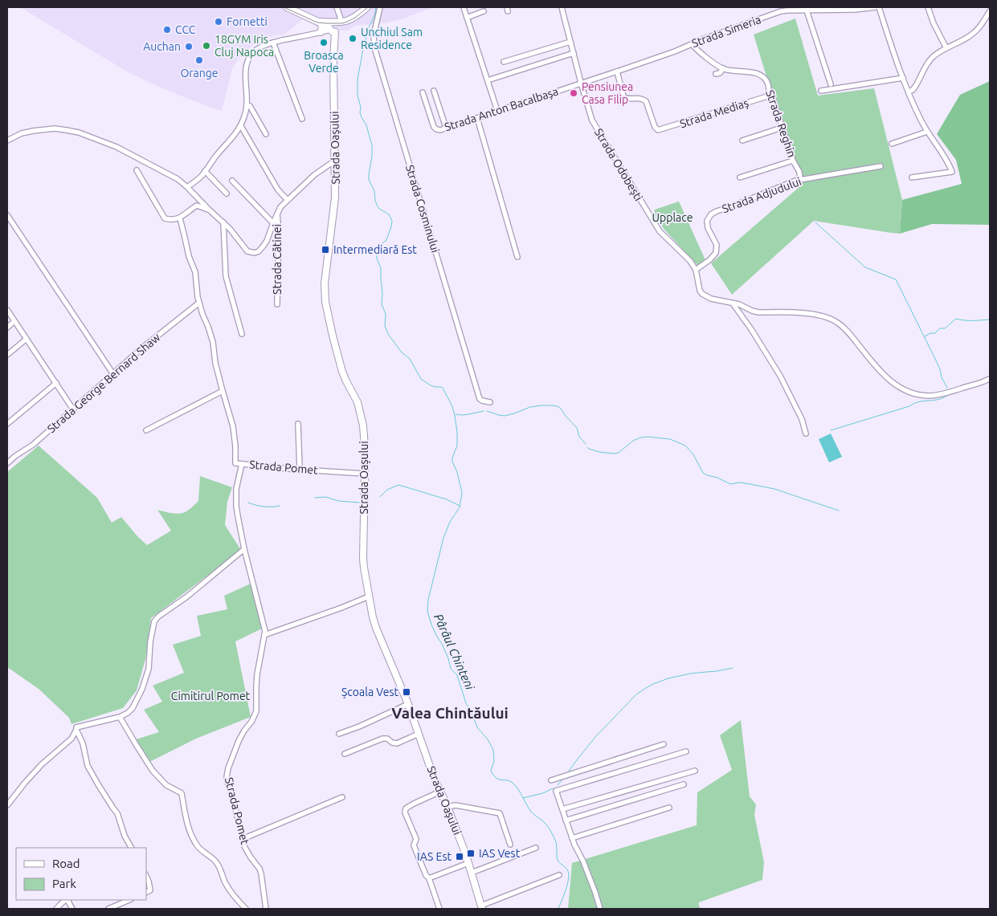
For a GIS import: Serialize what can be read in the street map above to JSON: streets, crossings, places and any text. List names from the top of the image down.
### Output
{
  "streets": {
    "main road": ["Strada Oașului"],
    "street": [
      "Strada Simeria",
      "Strada Anton Bacalbașa",
      "Strada Mediaș",
      "Strada Reghin",
      "Strada Odobești",
      "Strada Adjudului",
      "Strada Cosminului",
      "Strada Cătinei",
      "Strada George Bernard Shaw",
      "Strada Pomet"
    ]
  },
  "crossings": [
    ["Strada Simeria", "Strada Anton Bacalbașa"],
    ["Strada Simeria", "Strada Mediaș"],
    ["Strada Simeria", "Strada Reghin"],
    ["Strada Simeria", "Strada Odobești"],
    ["Strada Anton Bacalbașa", "Strada Odobești"],
    ["Strada Mediaș", "Strada Reghin"],
    ["Strada Reghin", "Strada Adjudului"],
    ["Strada Oașului", "Strada Pomet"],
    ["Strada Odobești", "Strada Adjudului"]
  ],
  "districts": ["Valea Chintăului"],
  "water": ["Pârâul Chinteni"],
  "parks": ["Upplace", "Cimitirul Pomet"],
  "places": {
    "other": [
      "Fornetti",
      "CCC",
      "Unchiul Sam Residence",
      "Broasca Verde",
      "18GYM Iris Cluj Napoca",
      "Auchan",
      "Orange",
      "Pensiunea Casa Filip"
    ],
    "transit": [
      "Intermediară Est",
      "Școala Vest",
      "IAS Vest",
      "IAS Est"
    ]
  },
  "legend": ["Road", "Park"]
}
